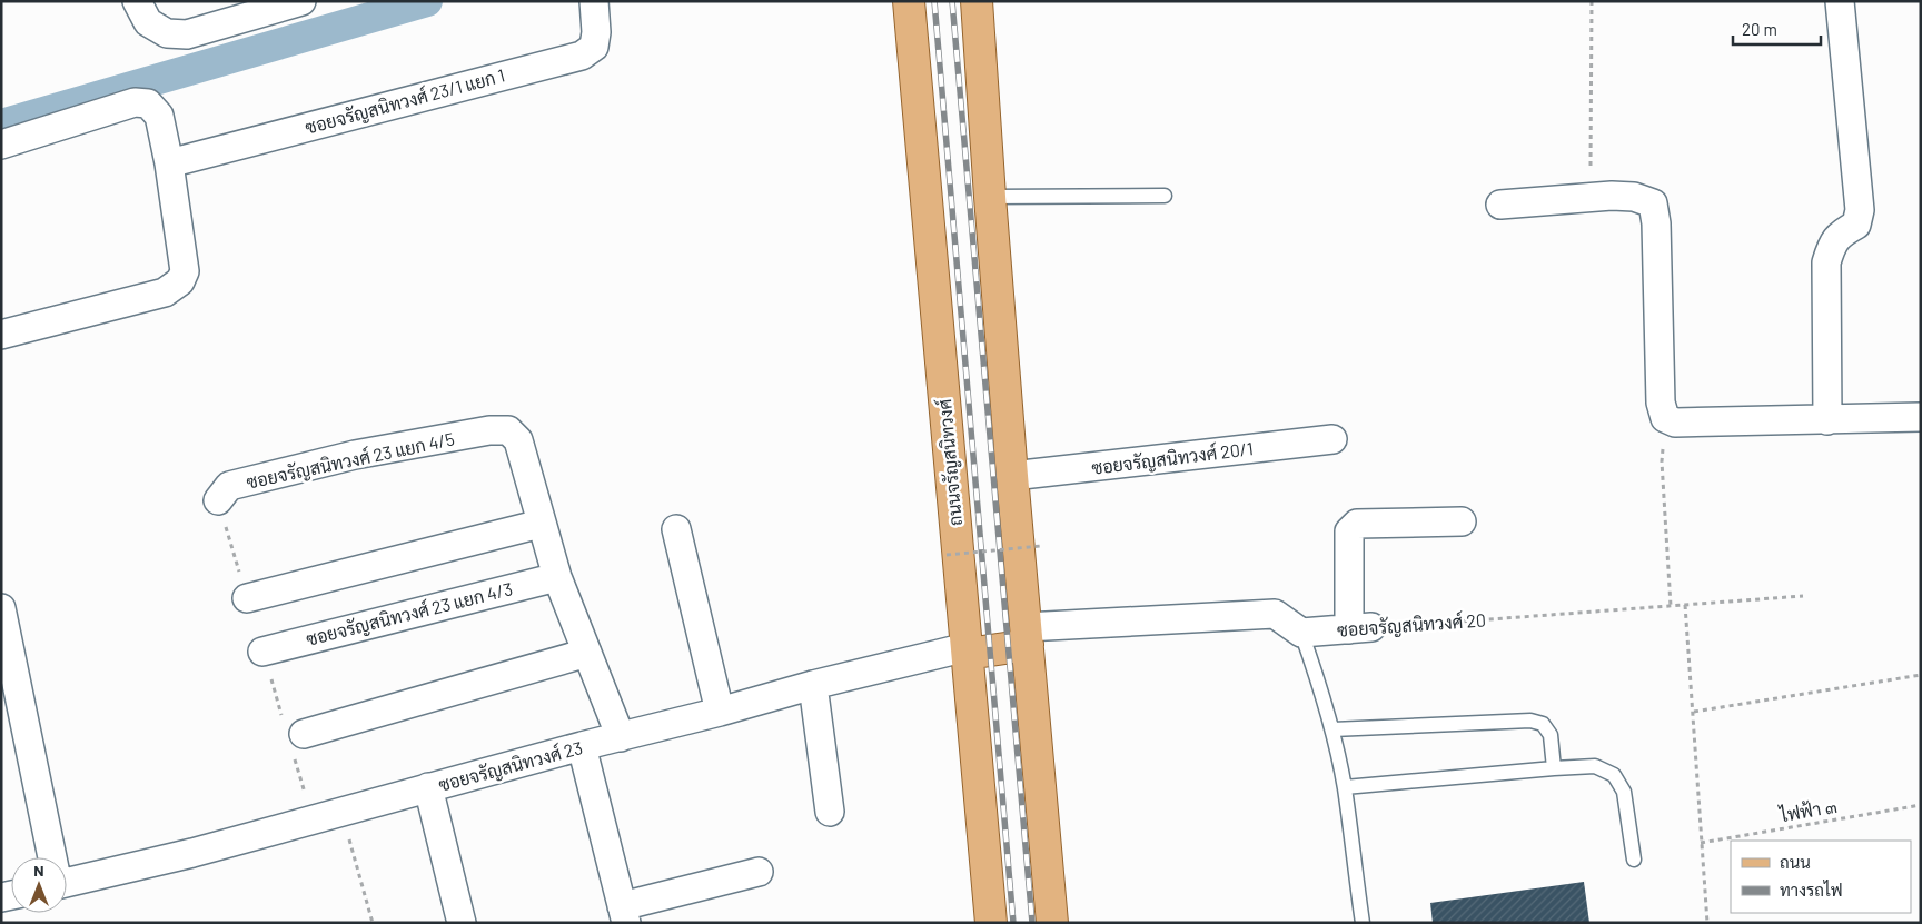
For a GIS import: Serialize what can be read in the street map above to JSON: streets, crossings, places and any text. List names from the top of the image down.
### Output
{
  "streets": {
    "main road": ["ถนนจรัญสนิทวงศ์"],
    "street": [
      "ซอยจรัญสนิทวงศ์ 23/1 แยก 1",
      "ซอยจรัญสนิทวงศ์ 20/1",
      "ซอยจรัญสนิทวงศ์ 23 แยก 4/5",
      "ซอยจรัญสนิทวงศ์ 23 แยก 4/3",
      "ซอยจรัญสนิทวงศ์ 20",
      "ซอยจรัญสนิทวงศ์ 23"
    ],
    "path": ["ไฟฟ้า ๓"]
  },
  "crossings": [
    ["ถนนจรัญสนิทวงศ์", "ซอยจรัญสนิทวงศ์ 23"]
  ],
  "legend": ["ถนน", "ทางรถไฟ"],
  "scale_bar": "20 m",
  "north": "top"
}
